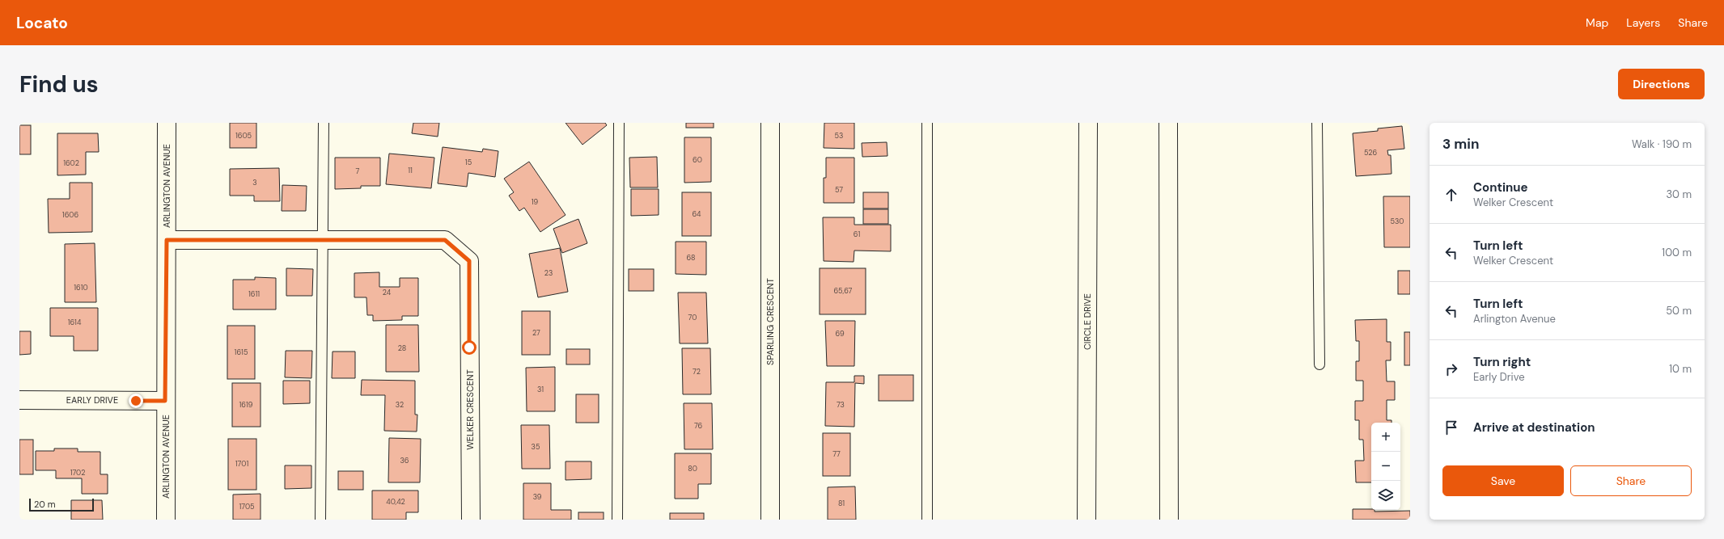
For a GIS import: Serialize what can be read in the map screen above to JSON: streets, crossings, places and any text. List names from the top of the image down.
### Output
{
  "streets": {
    "main road": [
      "ARLINGTON AVENUE",
      "SPARLING CRESCENT",
      "CIRCLE DRIVE",
      "EARLY DRIVE",
      "WELKER CRESCENT"
    ]
  },
  "crossings": [
    ["ARLINGTON AVENUE", "EARLY DRIVE"],
    ["ARLINGTON AVENUE", "WELKER CRESCENT"]
  ],
  "house_numbers": [
    "1605",
    "53",
    "526",
    "60",
    "15",
    "1602",
    "11",
    "7",
    "3",
    "57",
    "19",
    "64",
    "1606",
    "530",
    "61",
    "68",
    "23",
    "1610",
    "65,67",
    "24",
    "1611",
    "70",
    "1614",
    "27",
    "69",
    "28",
    "1615",
    "72",
    "31",
    "1619",
    "32",
    "73",
    "76",
    "35",
    "77",
    "36",
    "1701",
    "80",
    "1702",
    "39",
    "40,42",
    "81",
    "1705"
  ],
  "scale_bar": "20 m",
  "page": {
    "header": "Locato",
    "nav": ["Map", "Layers", "Share"],
    "buttons": [
      "Directions",
      ["Save", "Share"]
    ],
    "title": "Find us",
    "heading": ["3 min", "Walk · 190 m"],
    "list": [
      ["Continue", "Welker Crescent", "30 m"],
      ["Turn left", "Welker Crescent", "100 m"],
      ["Turn left", "Arlington Avenue", "50 m"],
      ["Turn right", "Early Drive", "10 m"],
      "Arrive at destination"
    ],
    "map_buttons": ["+", "−"],
    "scale": "20 m"
  }
}
